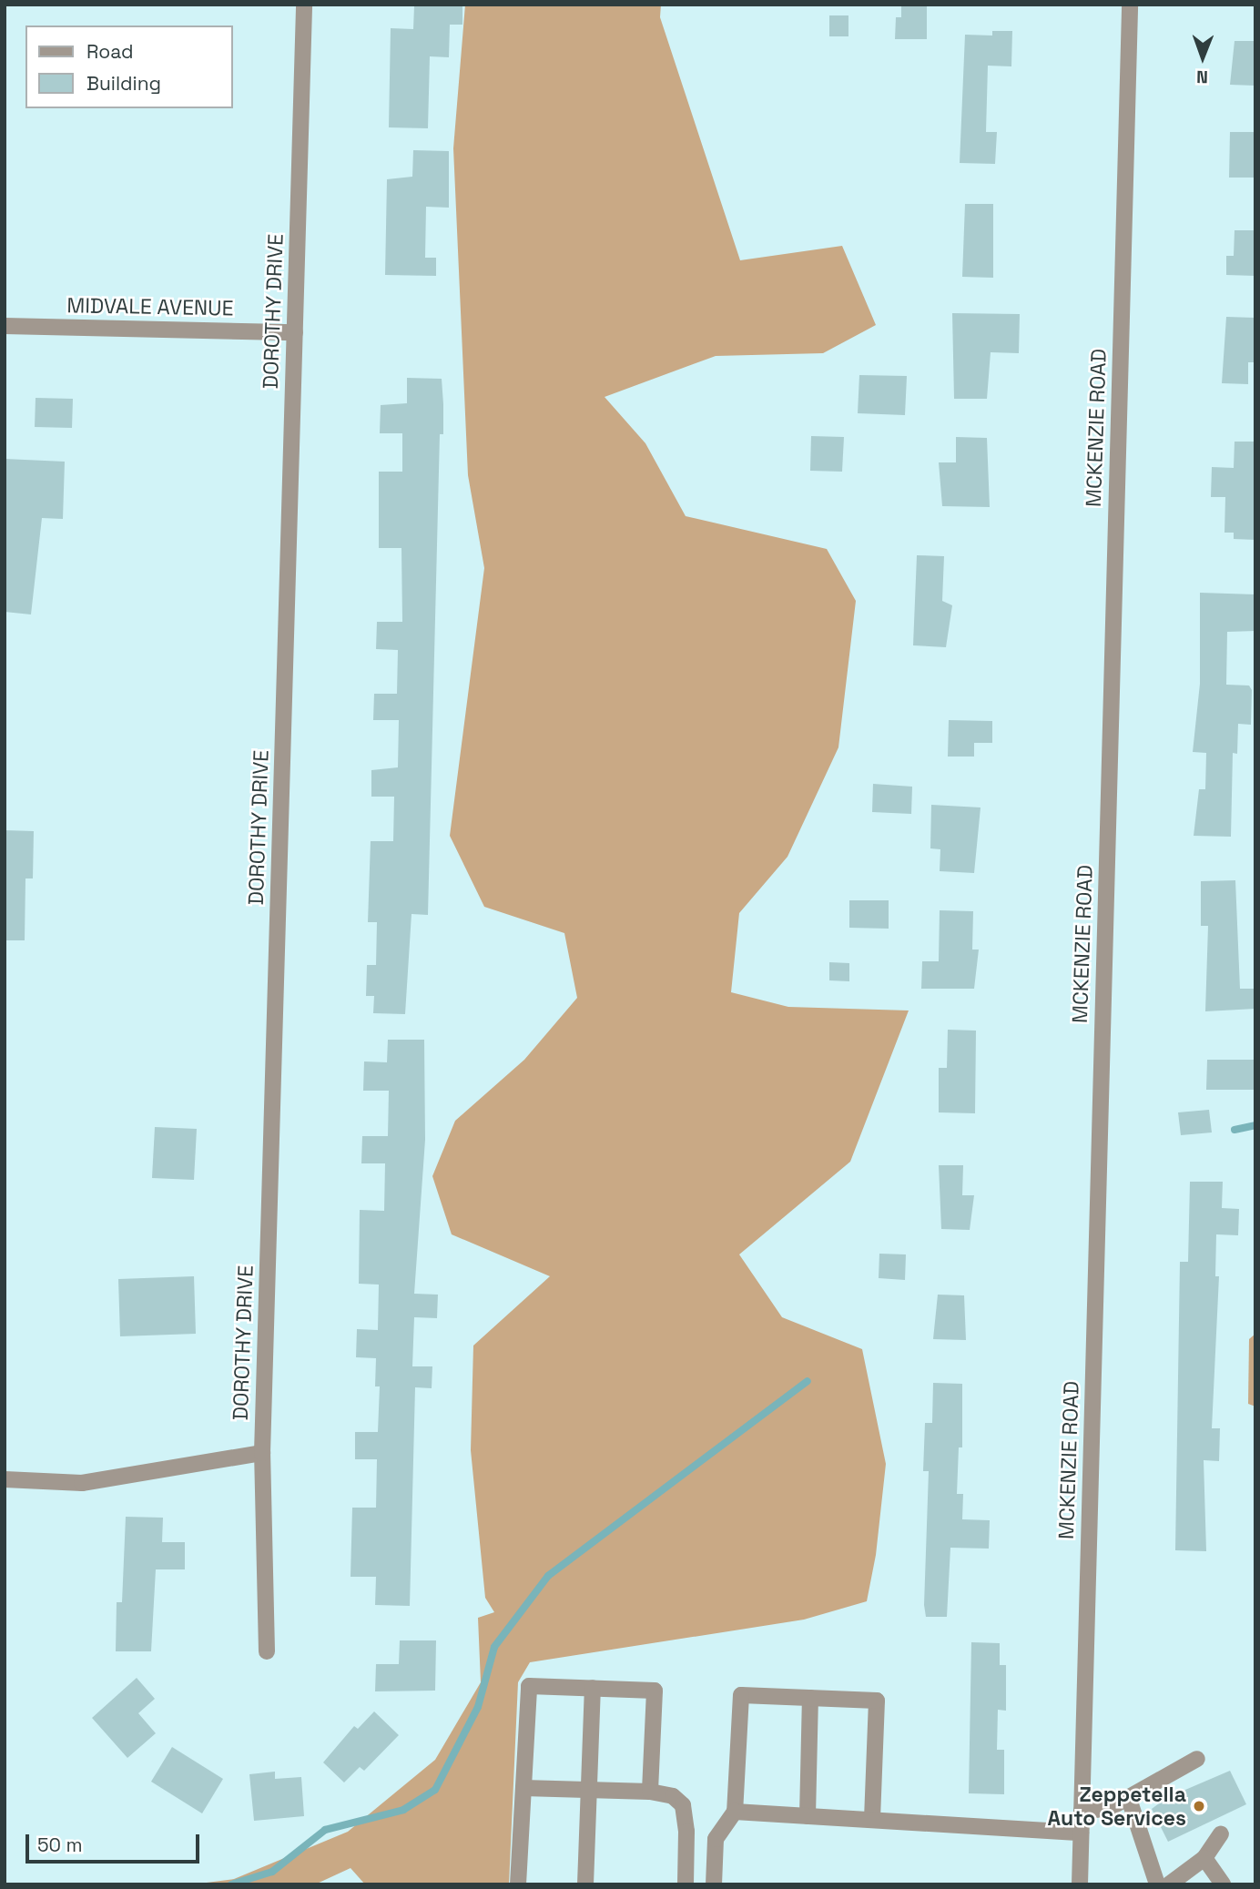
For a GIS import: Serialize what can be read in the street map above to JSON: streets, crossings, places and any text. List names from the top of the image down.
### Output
{
  "streets": {
    "street": ["MIDVALE AVENUE", "DOROTHY DRIVE", "MCKENZIE ROAD"]
  },
  "crossings": [
    ["MIDVALE AVENUE", "DOROTHY DRIVE"]
  ],
  "places": ["Zeppetella Auto Services"],
  "legend": ["Road", "Building"],
  "scale_bar": "50 m",
  "north": "bottom"
}
